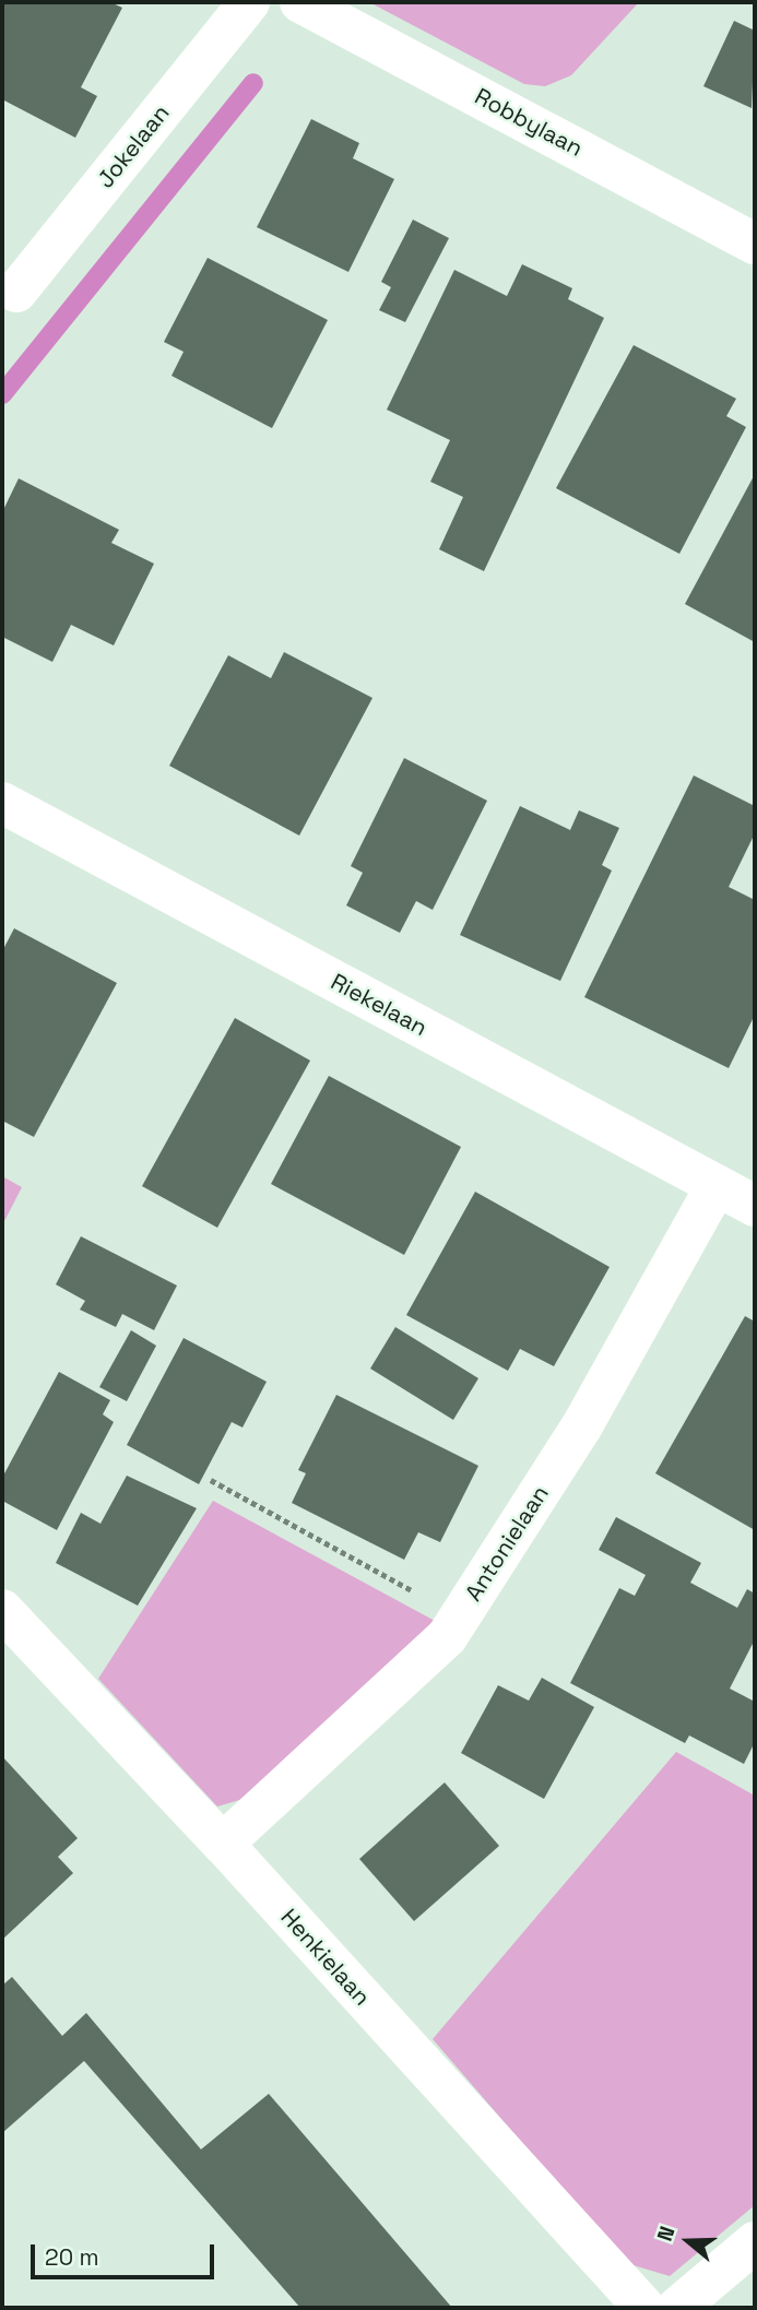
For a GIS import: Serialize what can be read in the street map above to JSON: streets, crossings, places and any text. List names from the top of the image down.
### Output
{
  "streets": {
    "street": [
      "Robbylaan",
      "Jokelaan",
      "Riekelaan",
      "Antonielaan",
      "Henkielaan"
    ]
  },
  "crossings": [
    ["Riekelaan", "Antonielaan"],
    ["Antonielaan", "Henkielaan"]
  ],
  "scale_bar": "20 m",
  "north": "left"
}
